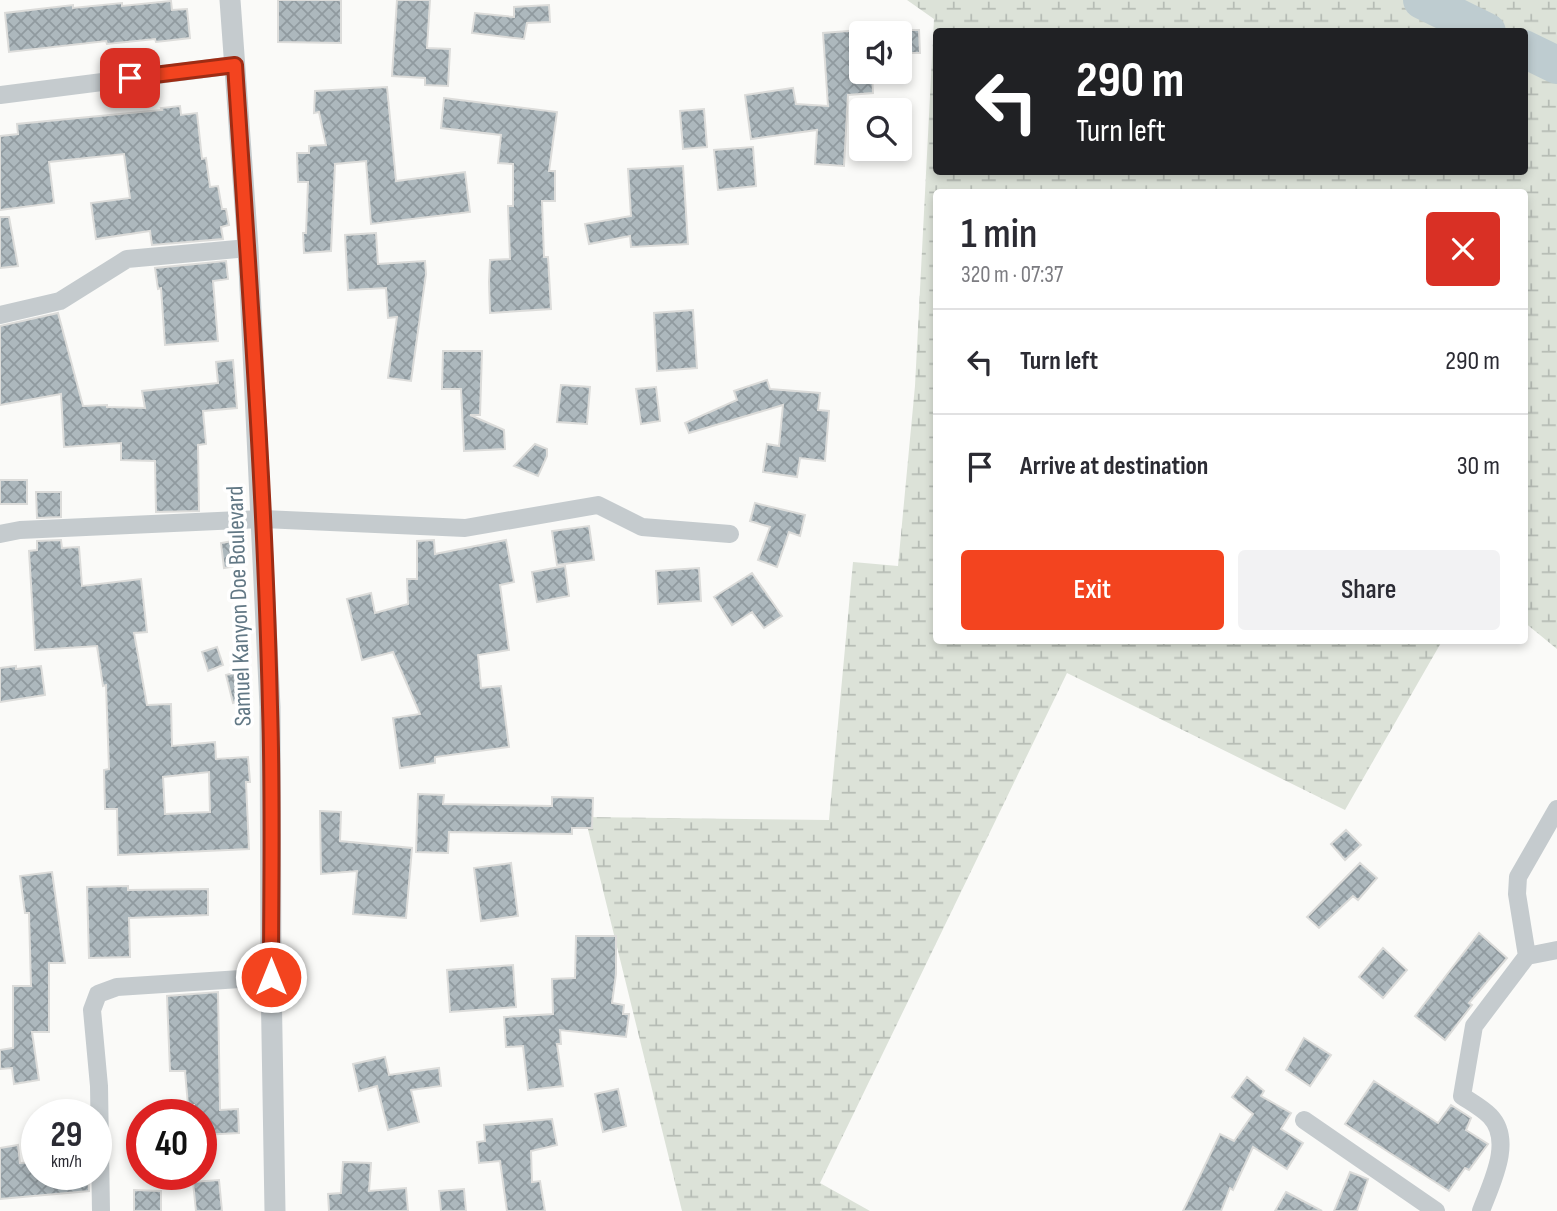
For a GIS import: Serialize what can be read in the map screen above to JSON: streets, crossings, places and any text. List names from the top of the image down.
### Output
{
  "streets": {
    "street": ["Samuel Kanyon Doe Boulevard"]
  },
  "page": {
    "turn": ["290 m", "Turn left"],
    "heading": ["1 min", "320 m · 07:37"],
    "list": [
      {
        "name": "Turn left",
        "value": "290 m"
      },
      {
        "name": "Arrive at destination",
        "value": "30 m"
      }
    ],
    "buttons": ["Exit", "Share"],
    "speed": "29 km/h",
    "limit": "40"
  }
}
